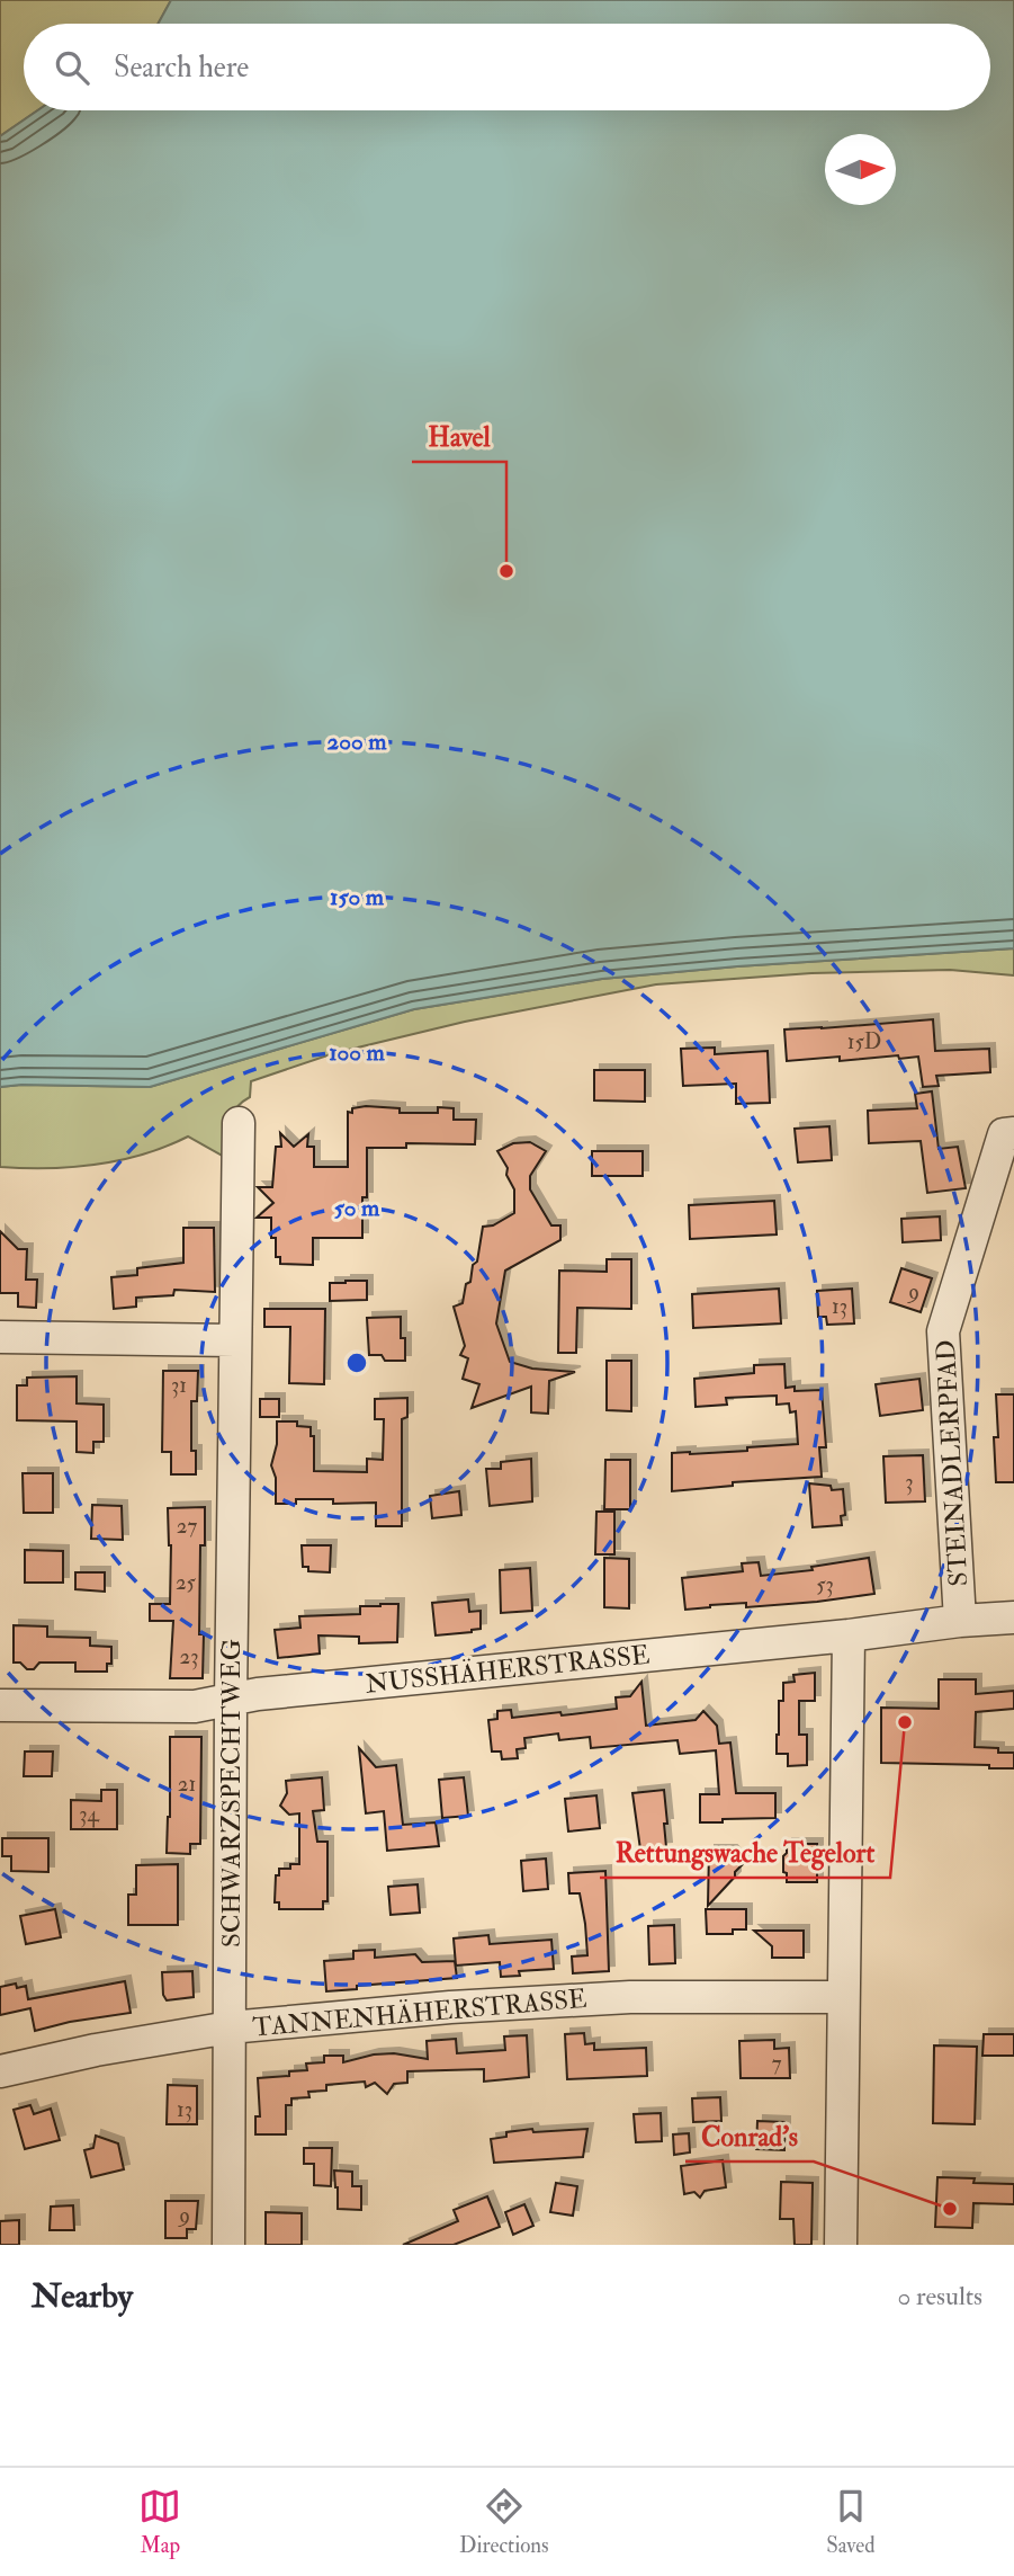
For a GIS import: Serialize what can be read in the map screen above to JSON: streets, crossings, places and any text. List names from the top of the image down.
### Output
{
  "streets": {
    "street": [
      "STEINADLERPFAD",
      "NUSSHÄHERSTRASSE",
      "SCHWARZSPECHTWEG",
      "TANNENHÄHERSTRASSE"
    ]
  },
  "crossings": [
    ["STEINADLERPFAD", "NUSSHÄHERSTRASSE"],
    ["NUSSHÄHERSTRASSE", "SCHWARZSPECHTWEG"],
    ["SCHWARZSPECHTWEG", "TANNENHÄHERSTRASSE"]
  ],
  "places": ["Havel", "Rettungswache Tegelort", "Conrad's"],
  "house_numbers": [
    "15D",
    "9",
    "13",
    "31",
    "3",
    "27",
    "25",
    "53",
    "23",
    "21",
    "34",
    "7",
    "13",
    "9"
  ],
  "north": "right",
  "page": {
    "search": "Search here",
    "heading": ["Nearby", "0 results"],
    "nav": ["Map", "Directions", "Saved"]
  },
  "rings": [
    "200 m",
    "150 m",
    "100 m",
    "50 m"
  ]
}
